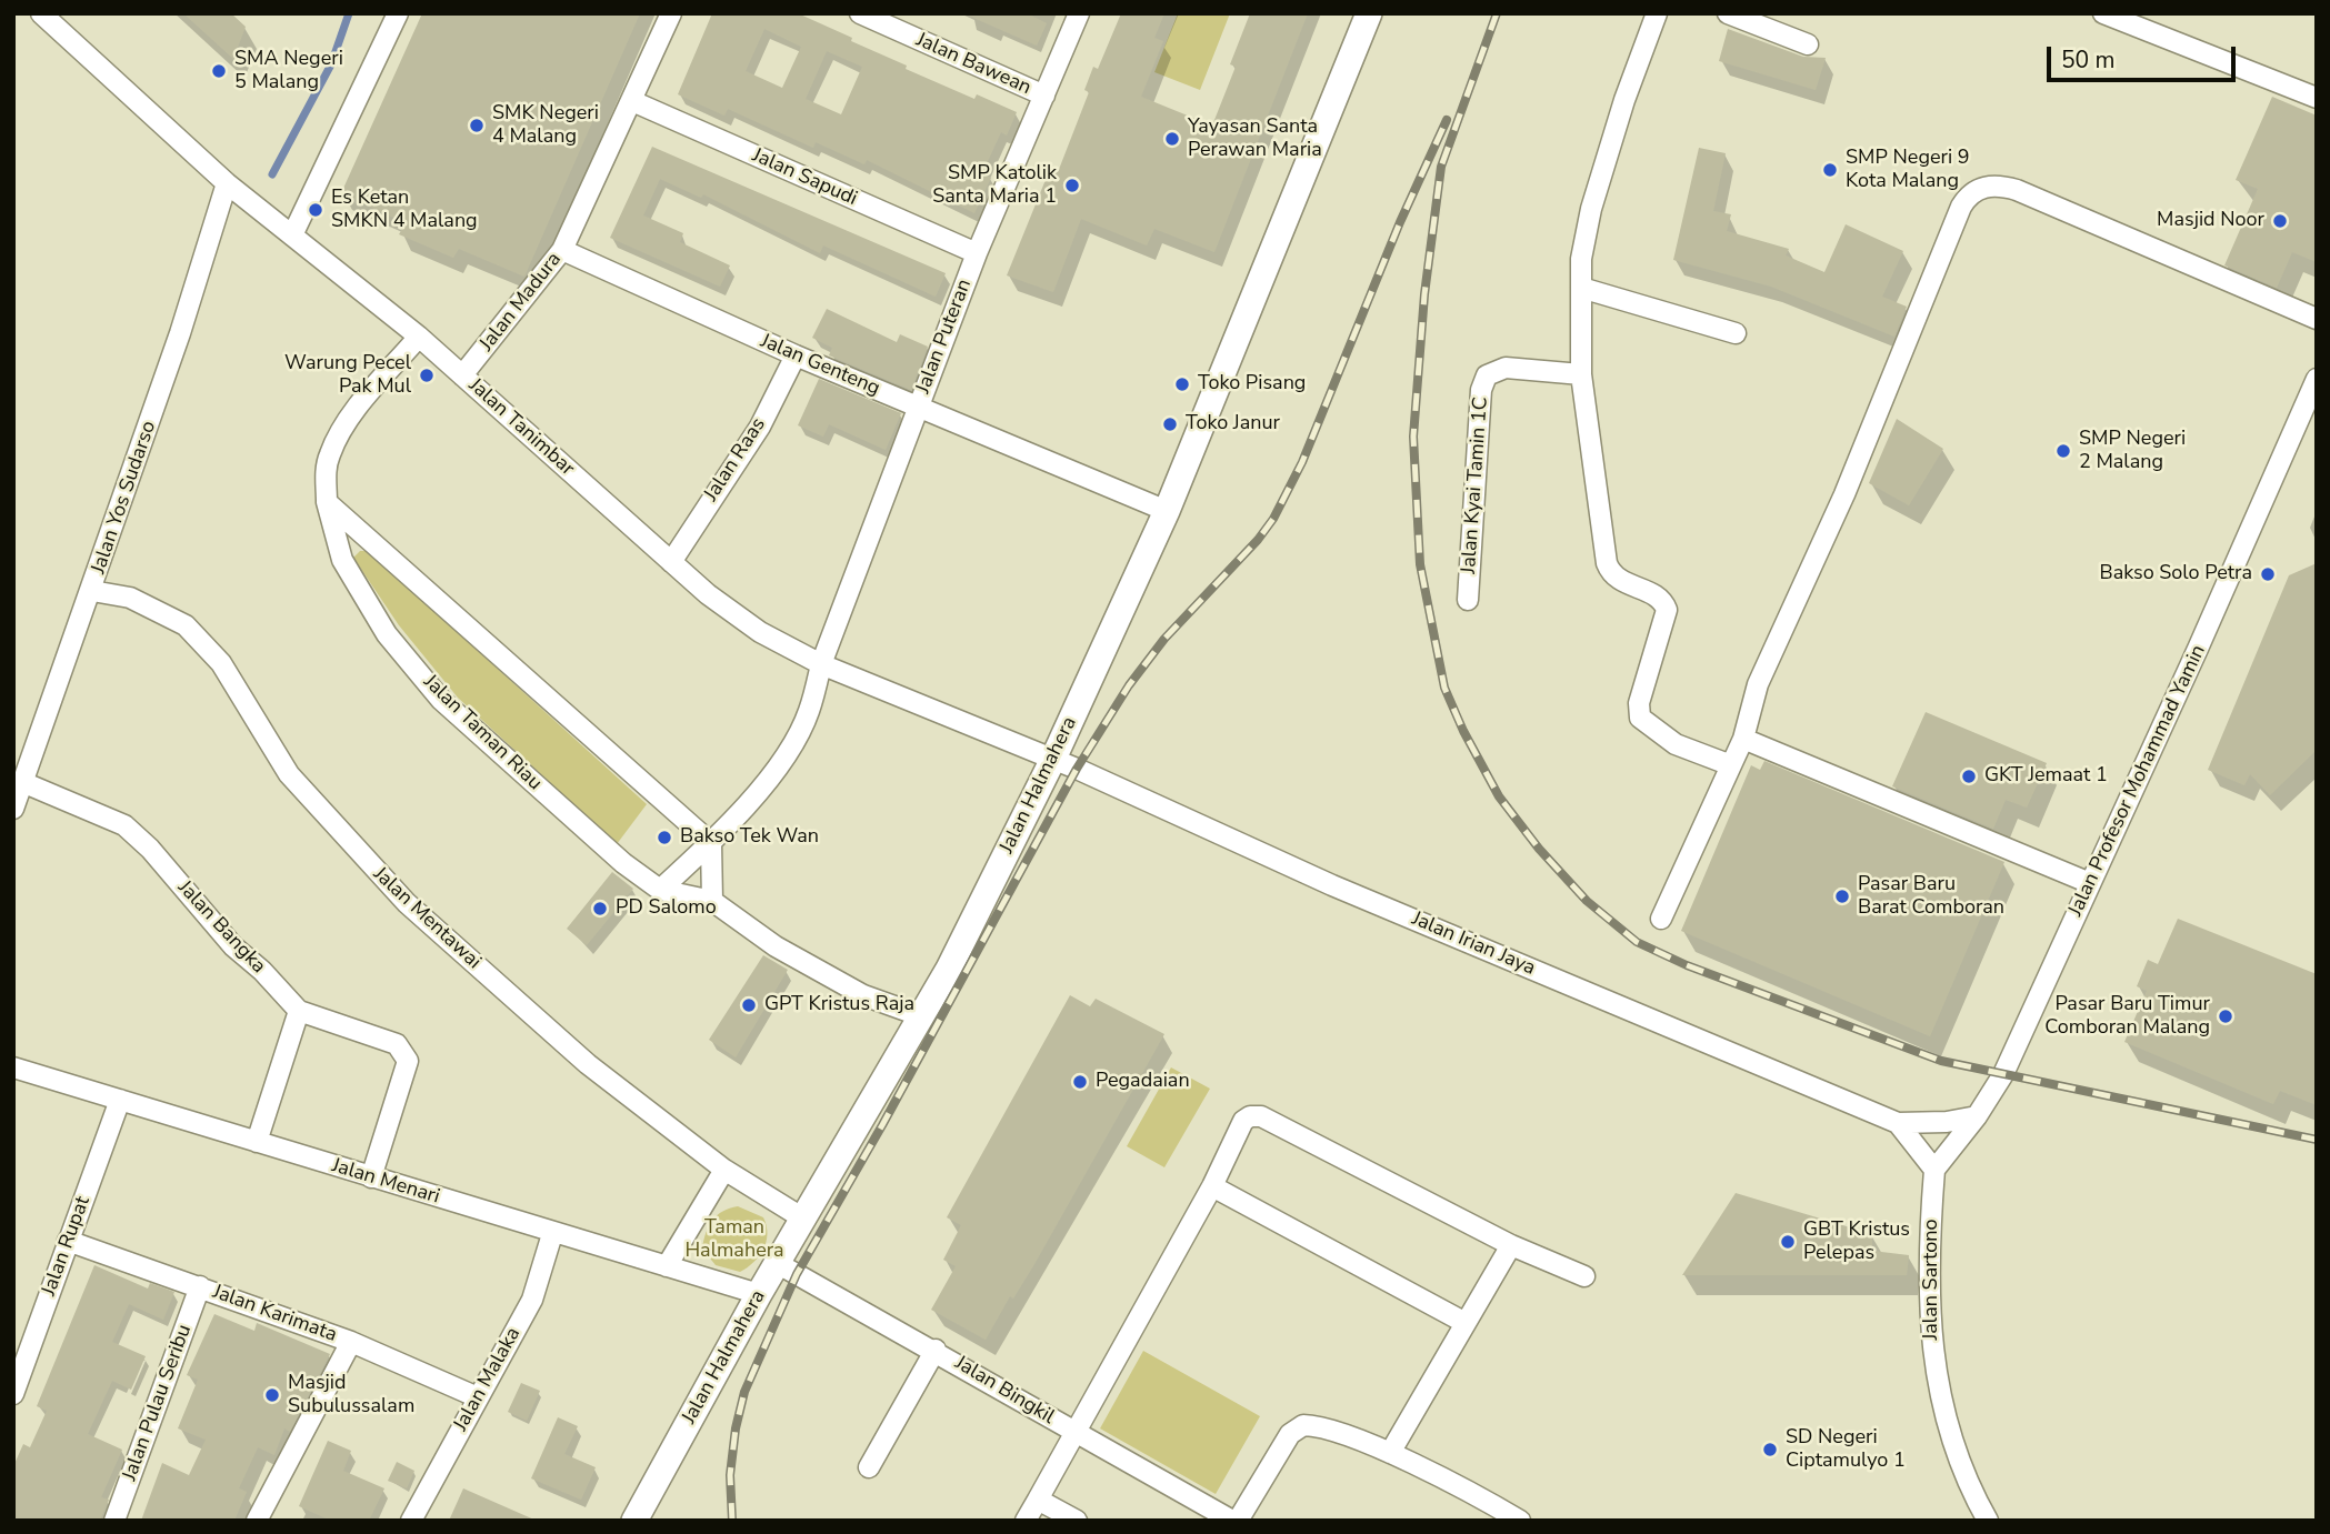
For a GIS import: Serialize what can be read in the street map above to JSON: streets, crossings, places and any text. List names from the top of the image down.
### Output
{
  "streets": {
    "street": [
      "Jalan Bawean",
      "Jalan Sapudi",
      "Jalan Madura",
      "Jalan Puteran",
      "Jalan Genteng",
      "Jalan Tanimbar",
      "Jalan Raas",
      "Jalan Kyai Tamin 1C",
      "Jalan Yos Sudarso",
      "Jalan Taman Riau",
      "Jalan Profesor Mohammad Yamin",
      "Jalan Halmahera",
      "Jalan Mentawai",
      "Jalan Bangka",
      "Jalan Irian Jaya",
      "Jalan Menari",
      "Jalan Rupat",
      "Jalan Sartono",
      "Jalan Karimata",
      "Jalan Malaka",
      "Jalan Bingkil",
      "Jalan Pulau Seribu"
    ]
  },
  "crossings": [
    ["Jalan Bawean", "Jalan Puteran"],
    ["Jalan Sapudi", "Jalan Madura"],
    ["Jalan Sapudi", "Jalan Puteran"],
    ["Jalan Madura", "Jalan Genteng"],
    ["Jalan Madura", "Jalan Tanimbar"],
    ["Jalan Puteran", "Jalan Genteng"],
    ["Jalan Puteran", "Jalan Tanimbar"],
    ["Jalan Genteng", "Jalan Raas"],
    ["Jalan Genteng", "Jalan Halmahera"],
    ["Jalan Tanimbar", "Jalan Raas"],
    ["Jalan Tanimbar", "Jalan Yos Sudarso"],
    ["Jalan Tanimbar", "Jalan Taman Riau"],
    ["Jalan Tanimbar", "Jalan Halmahera"],
    ["Jalan Tanimbar", "Jalan Irian Jaya"],
    ["Jalan Yos Sudarso", "Jalan Mentawai"],
    ["Jalan Yos Sudarso", "Jalan Bangka"],
    ["Jalan Taman Riau", "Jalan Halmahera"],
    ["Jalan Profesor Mohammad Yamin", "Jalan Irian Jaya"],
    ["Jalan Profesor Mohammad Yamin", "Jalan Sartono"],
    ["Jalan Halmahera", "Jalan Mentawai"],
    ["Jalan Halmahera", "Jalan Irian Jaya"],
    ["Jalan Halmahera", "Jalan Menari"],
    ["Jalan Halmahera", "Jalan Bingkil"],
    ["Jalan Irian Jaya", "Jalan Sartono"],
    ["Jalan Menari", "Jalan Rupat"],
    ["Jalan Menari", "Jalan Malaka"],
    ["Jalan Rupat", "Jalan Karimata"],
    ["Jalan Karimata", "Jalan Malaka"],
    ["Jalan Karimata", "Jalan Pulau Seribu"]
  ],
  "parks": ["Taman Halmahera"],
  "places": [
    "SMA Negeri 5 Malang",
    "SMK Negeri 4 Malang",
    "Yayasan Santa Perawan Maria",
    "SMP Negeri 9 Kota Malang",
    "SMP Katolik Santa Maria 1",
    "Es Ketan SMKN 4 Malang",
    "Masjid Noor",
    "Warung Pecel Pak Mul",
    "Toko Pisang",
    "Toko Janur",
    "SMP Negeri 2 Malang",
    "Bakso Solo Petra",
    "GKT Jemaat 1",
    "Bakso Tek Wan",
    "Pasar Baru Barat Comboran",
    "PD Salomo",
    "GPT Kristus Raja",
    "Pasar Baru Timur Comboran Malang",
    "Pegadaian",
    "GBT Kristus Pelepas",
    "Masjid Subulussalam",
    "SD Negeri Ciptamulyo 1"
  ],
  "scale_bar": "50 m"
}
